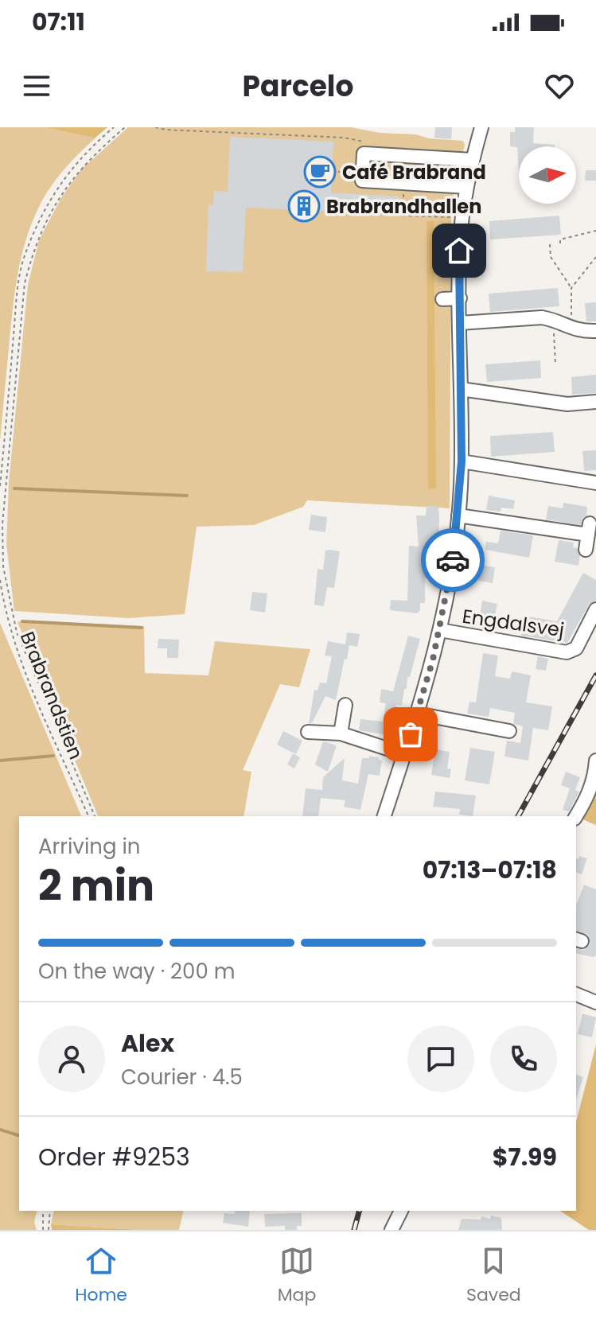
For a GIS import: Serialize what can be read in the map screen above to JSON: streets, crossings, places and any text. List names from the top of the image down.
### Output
{
  "streets": {
    "street": ["Engdalsvej"],
    "path": ["Brabrandstien"]
  },
  "places": {
    "cafe": ["Café Brabrand"],
    "building": ["Brabrandhallen"]
  },
  "north": "right",
  "page": {
    "status": "07:11",
    "header": "Parcelo",
    "heading": ["2 min", "Arriving in", "07:13–07:18"],
    "panel": [
      "Alex",
      "Courier · 4.5",
      "Order #9253",
      "$7.99"
    ],
    "bar": "On the way · 200 m",
    "tabs": ["Home", "Map", "Saved"]
  }
}
